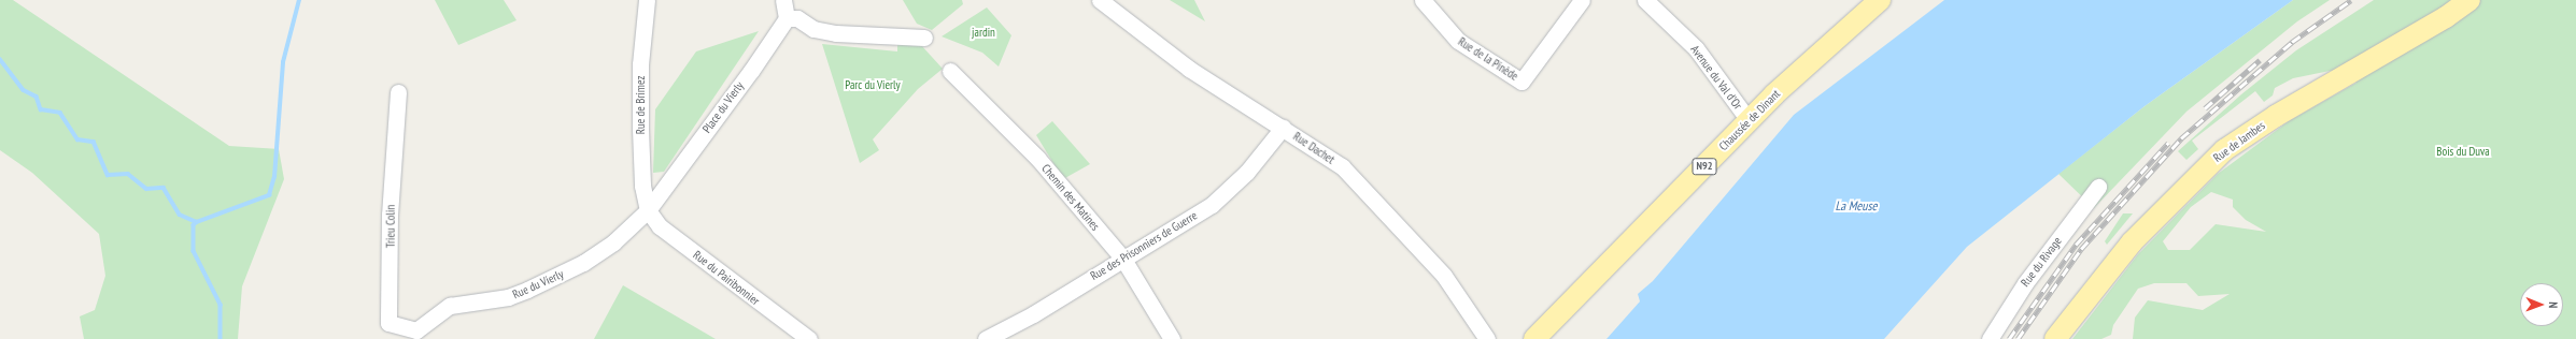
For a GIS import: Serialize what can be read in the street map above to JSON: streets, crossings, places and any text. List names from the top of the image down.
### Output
{
  "streets": {
    "main road": ["Chaussée de Dinant", "Rue de Jambes", "N92"],
    "street": [
      "Rue de la Pinède",
      "Avenue du Val d'Or",
      "Rue de Brimez",
      "Place du Vierly",
      "Rue Dachet",
      "Chemin des Matines",
      "Trieu Colin",
      "Rue des Prisonniers de Guerre",
      "Rue du Rivage",
      "Rue du Pairibonnier",
      "Rue du Vierly"
    ]
  },
  "crossings": [
    ["Avenue du Val d'Or", "Chaussée de Dinant"],
    ["Rue de Brimez", "Place du Vierly"],
    ["Rue de Brimez", "Rue du Pairibonnier"],
    ["Rue de Brimez", "Rue du Vierly"],
    ["Place du Vierly", "Rue du Pairibonnier"],
    ["Place du Vierly", "Rue du Vierly"],
    ["Rue Dachet", "Rue des Prisonniers de Guerre"],
    ["Chemin des Matines", "Rue des Prisonniers de Guerre"],
    ["Trieu Colin", "Rue du Vierly"],
    ["Rue du Pairibonnier", "Rue du Vierly"]
  ],
  "water": ["La Meuse"],
  "parks": ["jardin", "Parc du Vierly", "Bois du Duva"],
  "north": "right"
}
